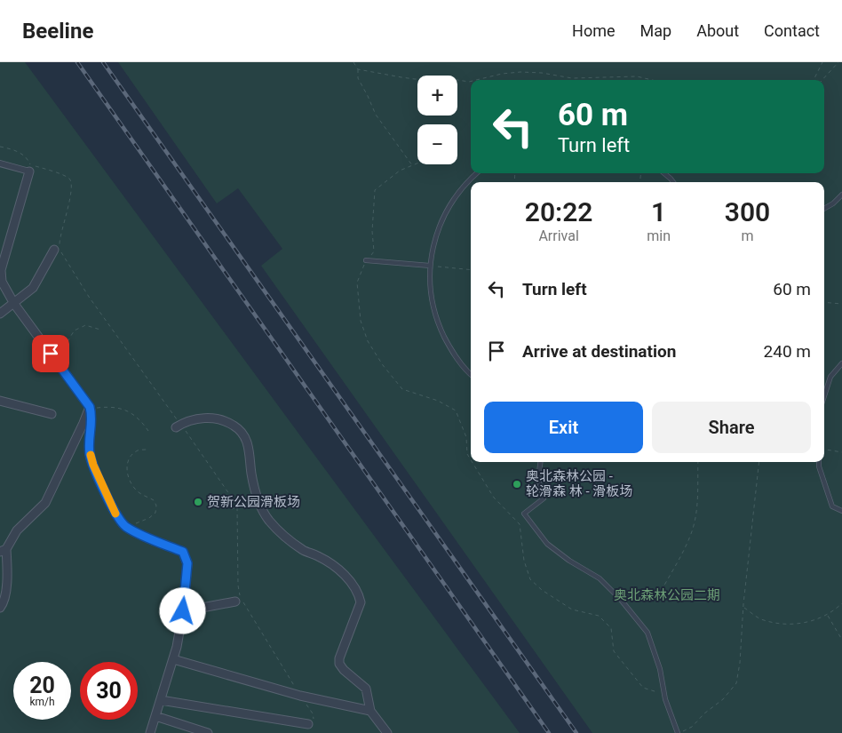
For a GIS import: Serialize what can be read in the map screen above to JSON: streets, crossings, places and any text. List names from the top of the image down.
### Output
{
  "parks": ["奥北森林公园二期"],
  "places": ["奥北森林公园 - 轮滑森 林 - 滑板场", "贺新公园滑板场"],
  "page": {
    "header": "Beeline",
    "nav": [
      "Home",
      "Map",
      "About",
      "Contact"
    ],
    "map_buttons": ["+", "−"],
    "turn": ["60 m", "Turn left"],
    "eta": [
      "20:22",
      "Arrival",
      "1",
      "min",
      "300",
      "m"
    ],
    "list": [
      {
        "name": "Turn left",
        "value": "60 m"
      },
      {
        "name": "Arrive at destination",
        "value": "240 m"
      }
    ],
    "buttons": ["Exit", "Share"],
    "speed": "20 km/h",
    "limit": "30"
  }
}
